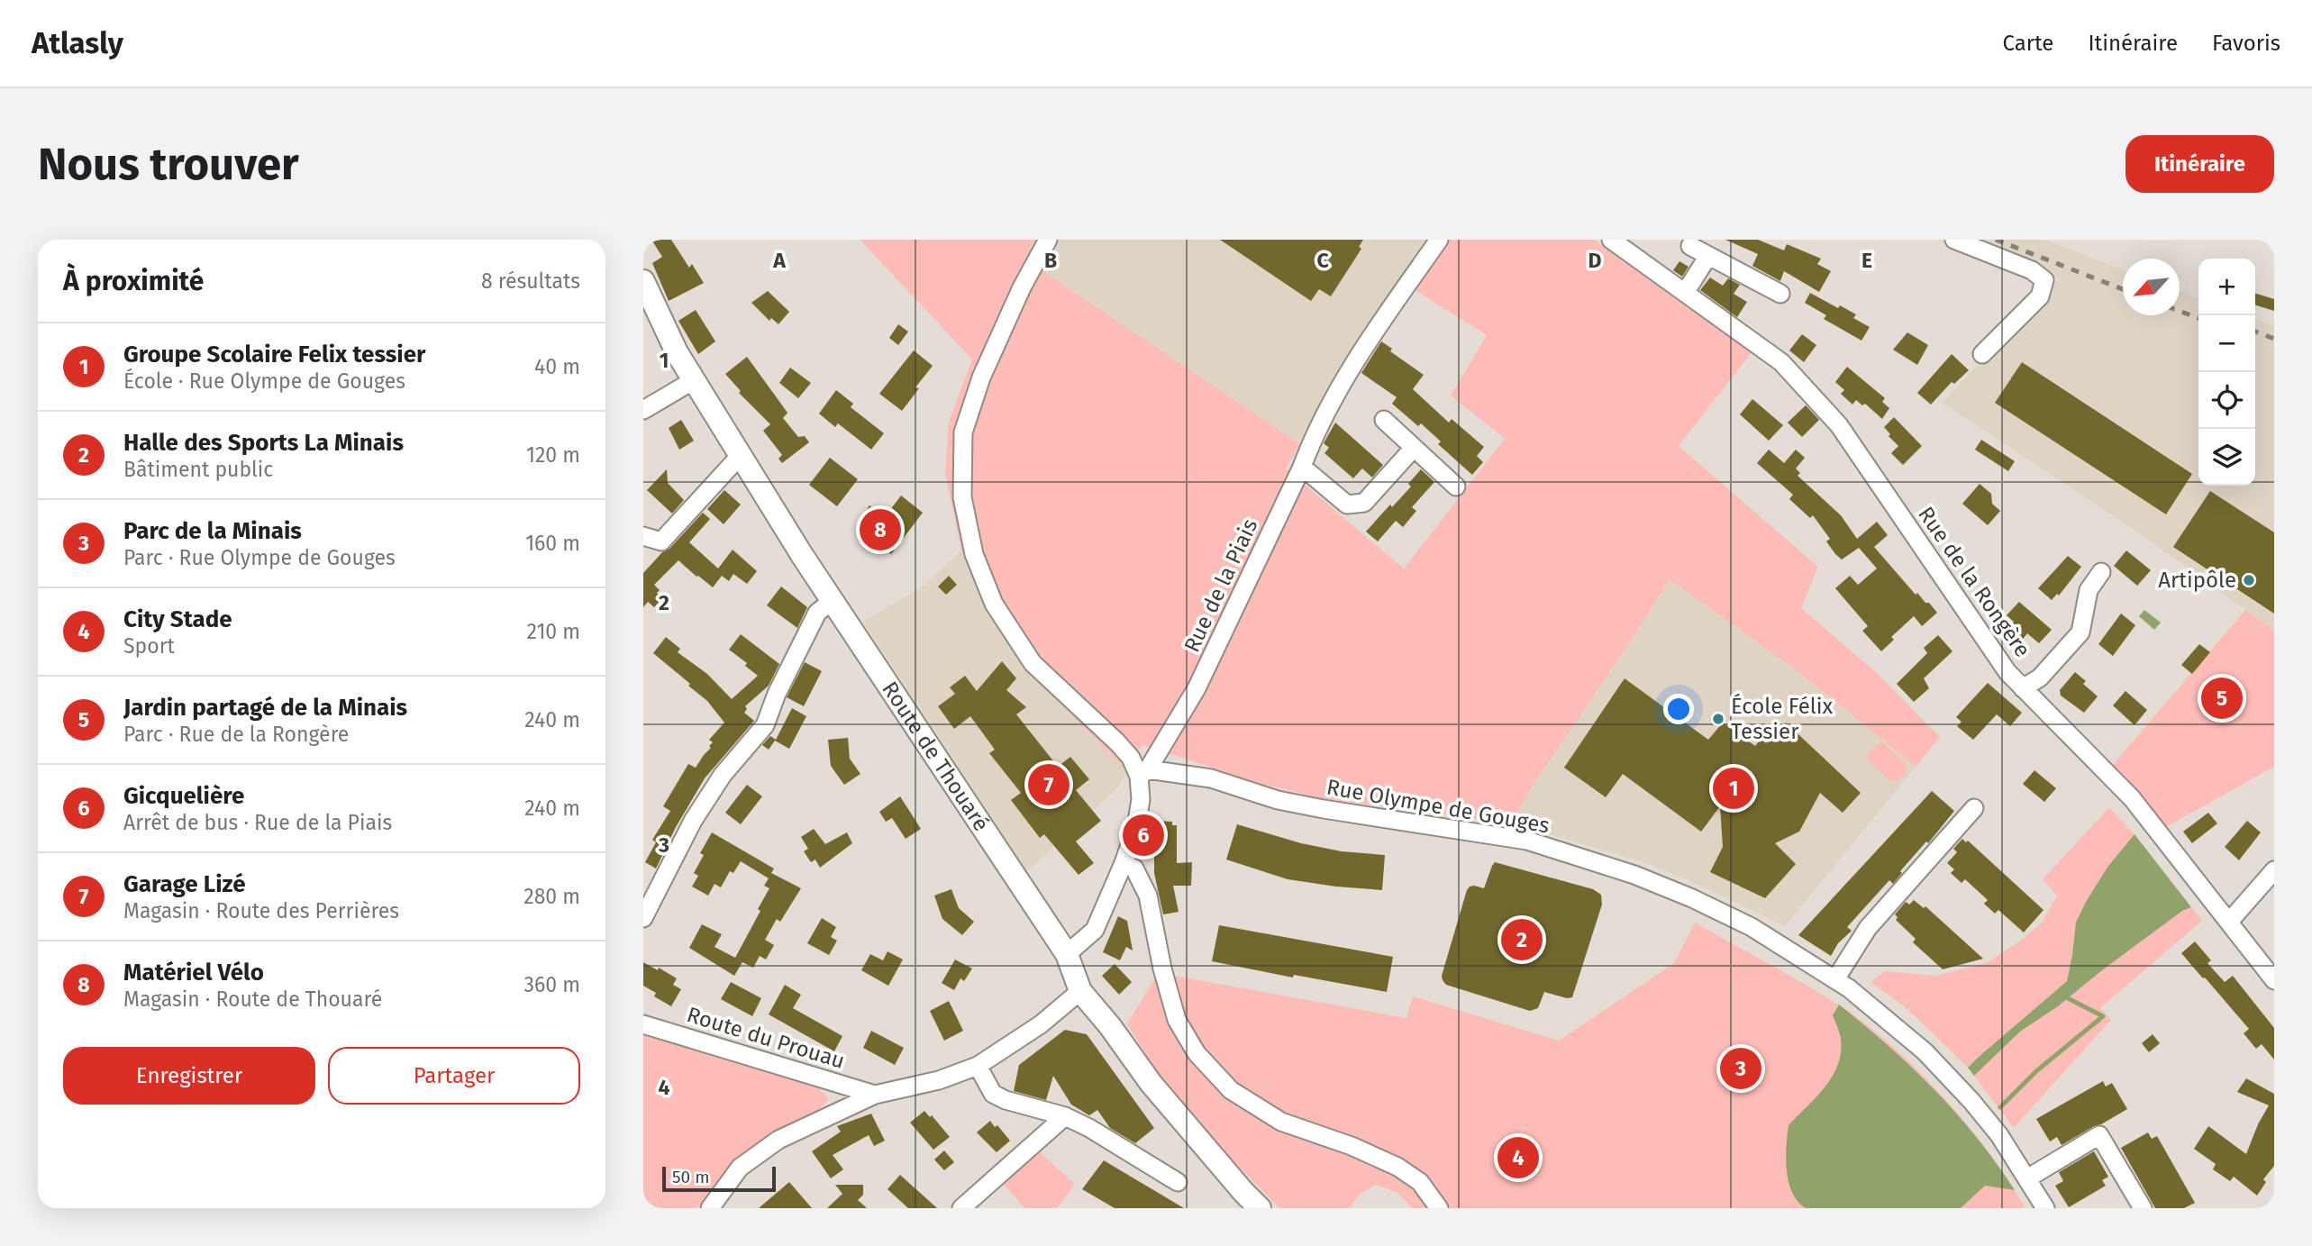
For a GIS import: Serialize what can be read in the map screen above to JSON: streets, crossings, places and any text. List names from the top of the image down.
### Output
{
  "streets": {
    "street": [
      "Rue de la Rongère",
      "Rue de la Piais",
      "Route de Thouaré",
      "Rue Olympe de Gouges",
      "Route du Prouau"
    ]
  },
  "crossings": [
    ["Rue de la Piais", "Rue Olympe de Gouges"]
  ],
  "places": ["Artipôle", "École Félix Tessier"],
  "scale_bar": "50 m",
  "north": "bottom left",
  "page": {
    "header": "Atlasly",
    "nav": ["Carte", "Itinéraire", "Favoris"],
    "buttons": [
      "Itinéraire",
      ["Enregistrer", "Partager"]
    ],
    "title": "Nous trouver",
    "heading": ["À proximité", "8 résultats"],
    "map_buttons": ["+", "−"],
    "list": [
      {
        "mark": "1",
        "name": "Groupe Scolaire Felix tessier",
        "note": "École · Rue Olympe de Gouges",
        "value": "40 m"
      },
      {
        "mark": "2",
        "name": "Halle des Sports La Minais",
        "note": "Bâtiment public",
        "value": "120 m"
      },
      {
        "mark": "3",
        "name": "Parc de la Minais",
        "note": "Parc · Rue Olympe de Gouges",
        "value": "160 m"
      },
      {
        "mark": "4",
        "name": "City Stade",
        "note": "Sport",
        "value": "210 m"
      },
      {
        "mark": "5",
        "name": "Jardin partagé de la Minais",
        "note": "Parc · Rue de la Rongère",
        "value": "240 m"
      },
      {
        "mark": "6",
        "name": "Gicquelière",
        "note": "Arrêt de bus · Rue de la Piais",
        "value": "240 m"
      },
      {
        "mark": "7",
        "name": "Garage Lizé",
        "note": "Magasin · Route des Perrières",
        "value": "280 m"
      },
      {
        "mark": "8",
        "name": "Matériel Vélo",
        "note": "Magasin · Route de Thouaré",
        "value": "360 m"
      }
    ],
    "pins": [
      "8",
      "5",
      "7",
      "1",
      "6",
      "2",
      "3",
      "4"
    ],
    "scale": "50 m"
  },
  "grid": {
    "columns": [
      "A",
      "B",
      "C",
      "D",
      "E"
    ],
    "rows": [
      "1",
      "2",
      "3",
      "4"
    ]
  }
}
